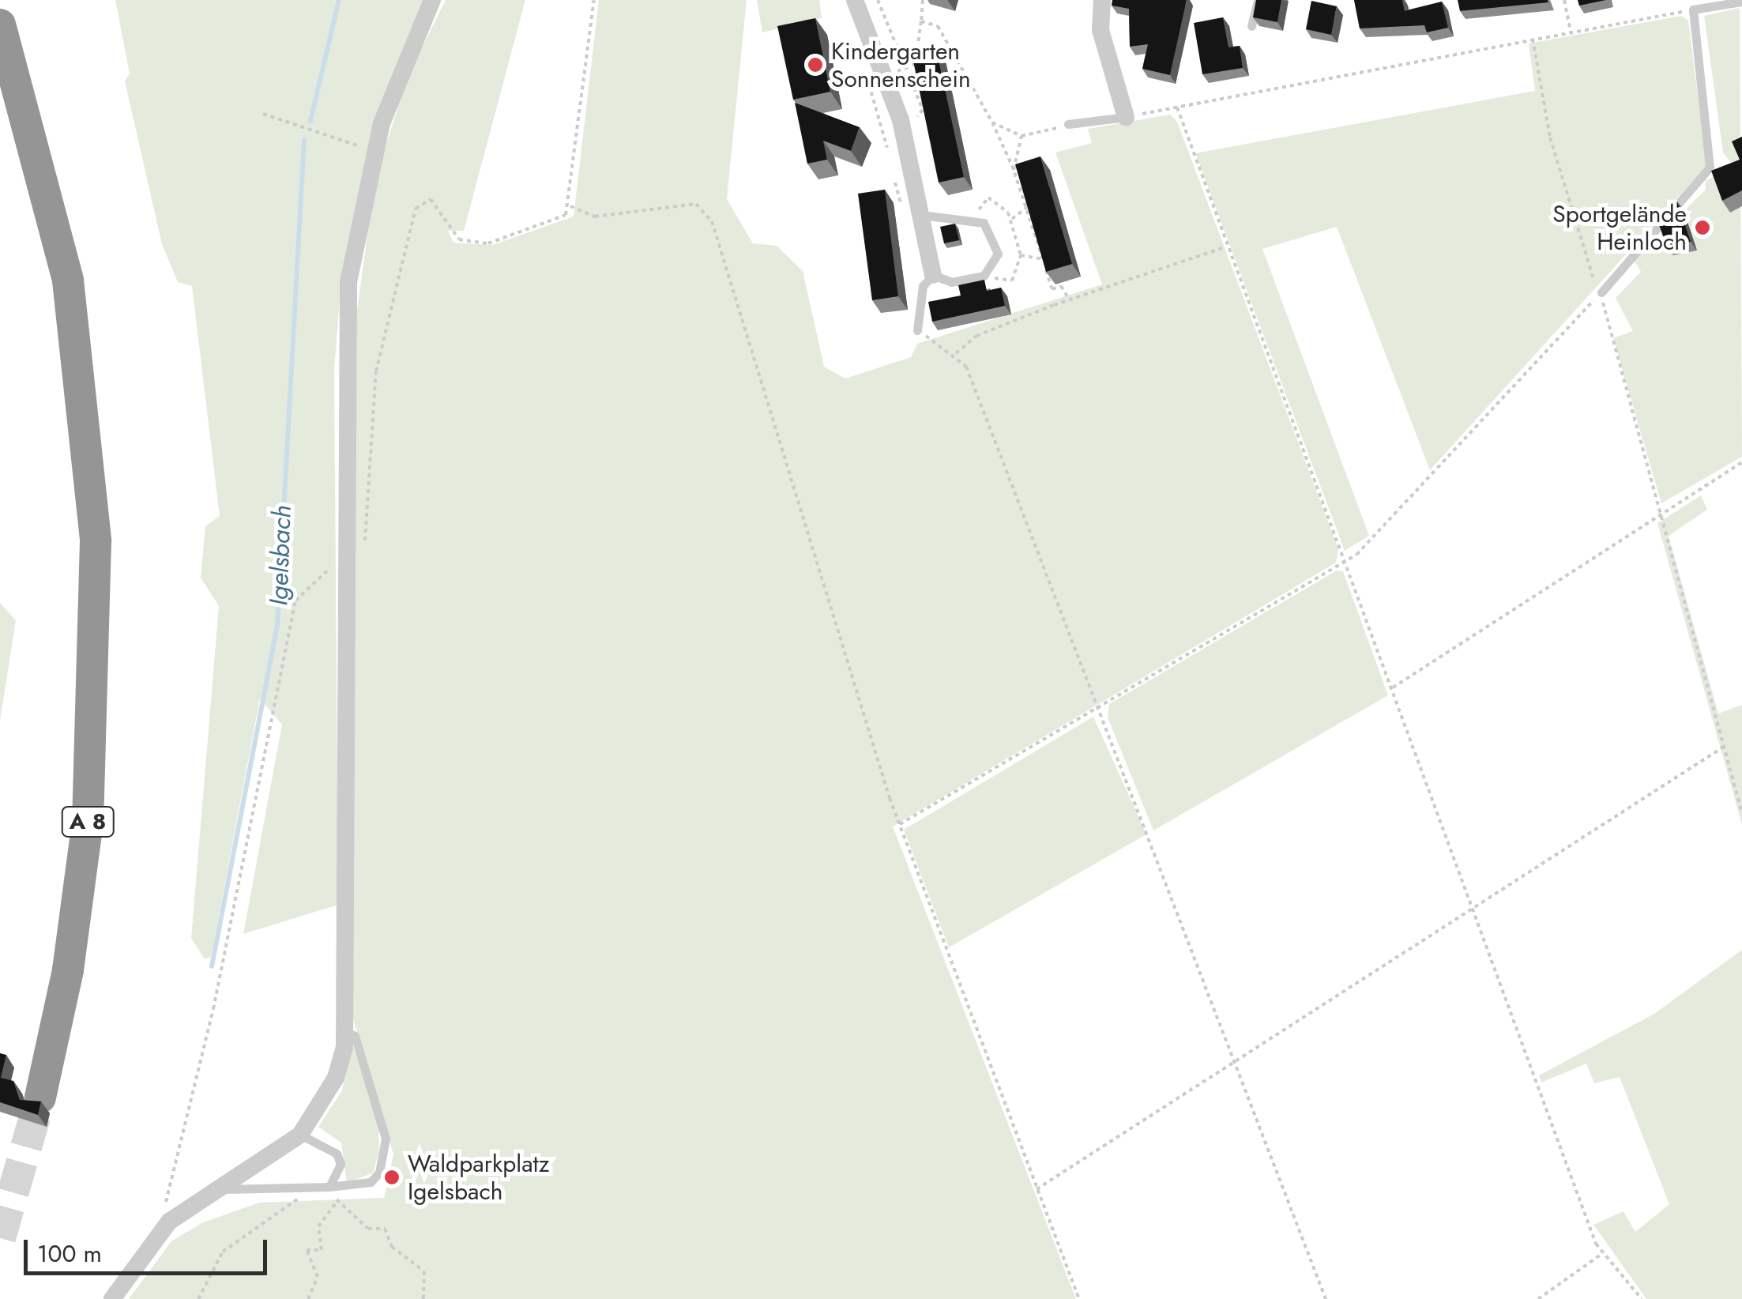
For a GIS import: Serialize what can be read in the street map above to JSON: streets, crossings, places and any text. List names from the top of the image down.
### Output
{
  "streets": {
    "highway": ["A 8"]
  },
  "water": ["Igelsbach"],
  "places": ["Kindergarten Sonnenschein", "Sportgelände Heinloch", "Waldparkplatz Igelsbach"],
  "scale_bar": "100 m"
}
